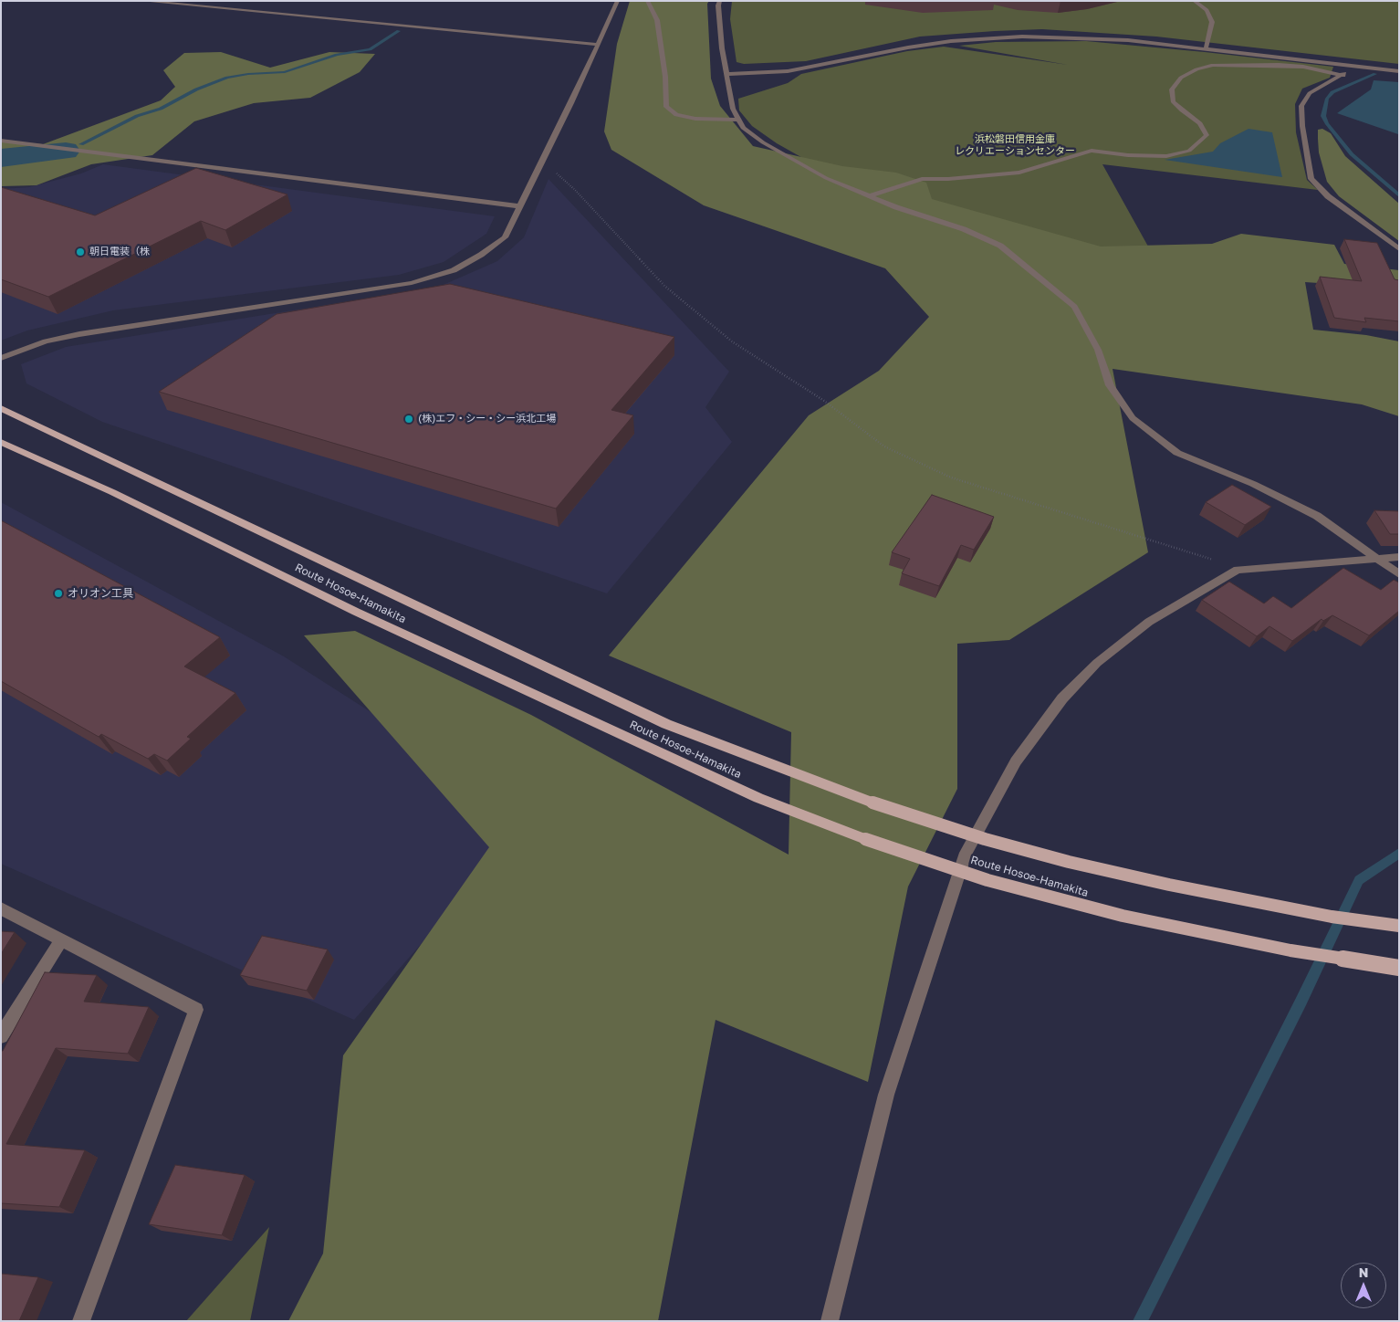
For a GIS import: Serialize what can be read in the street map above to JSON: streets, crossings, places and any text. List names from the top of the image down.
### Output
{
  "streets": {
    "main road": ["Route Hosoe-Hamakita"]
  },
  "parks": ["浜松磐田信用金庫 レクリエーションセンター"],
  "places": ["朝日電装（株", "(株)エフ・シー・シー浜北工場", "オリオン工具"],
  "north": "top"
}
